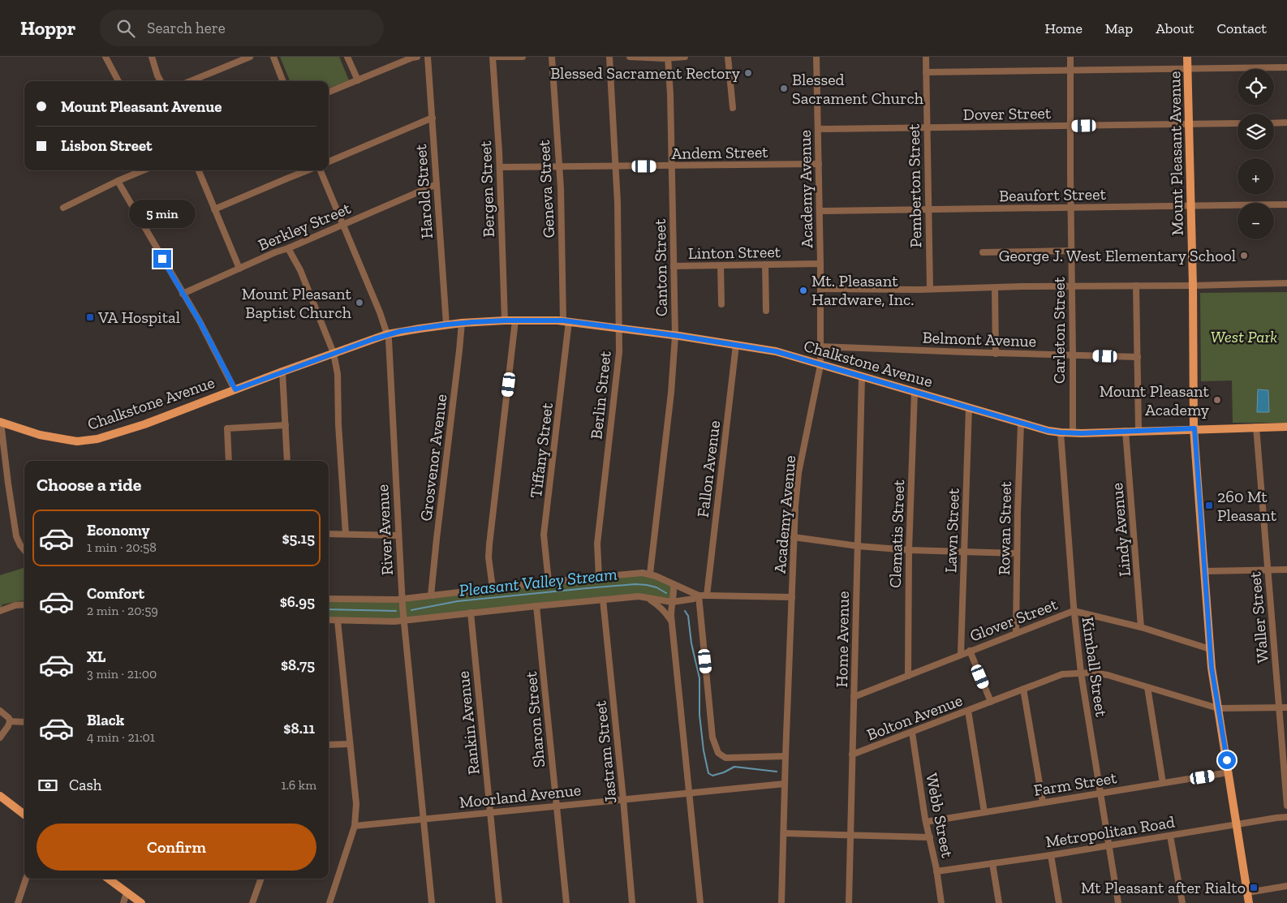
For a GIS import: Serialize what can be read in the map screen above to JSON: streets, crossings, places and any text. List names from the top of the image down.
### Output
{
  "streets": {
    "main road": ["Mount Pleasant Avenue", "Chalkstone Avenue"],
    "street": [
      "Dover Street",
      "Andem Street",
      "Pemberton Street",
      "Bergen Street",
      "Geneva Street",
      "Academy Avenue",
      "Harold Street",
      "Beaufort Street",
      "Berkley Street",
      "Linton Street",
      "Canton Street",
      "Carleton Street",
      "Belmont Avenue",
      "Berlin Street",
      "Tiffany Street",
      "Grosvenor Avenue",
      "Fallon Avenue",
      "Rowan Street",
      "River Avenue",
      "Lindy Avenue",
      "Lawn Street",
      "Clematis Street",
      "Waller Street",
      "Glover Street",
      "Home Avenue",
      "Kimball Street",
      "Bolton Avenue",
      "Sharon Street",
      "Rankin Avenue",
      "Jastram Street",
      "Farm Street",
      "Moorland Avenue",
      "Webb Street",
      "Metropolitan Road"
    ]
  },
  "crossings": [
    ["Dover Street", "Mount Pleasant Avenue"],
    ["Dover Street", "Pemberton Street"],
    ["Dover Street", "Academy Avenue"],
    ["Dover Street", "Carleton Street"],
    ["Andem Street", "Bergen Street"],
    ["Andem Street", "Geneva Street"],
    ["Andem Street", "Academy Avenue"],
    ["Andem Street", "Canton Street"],
    ["Andem Street", "Berlin Street"],
    ["Mount Pleasant Avenue", "Beaufort Street"],
    ["Mount Pleasant Avenue", "Chalkstone Avenue"],
    ["Mount Pleasant Avenue", "Glover Street"],
    ["Mount Pleasant Avenue", "Bolton Avenue"],
    ["Mount Pleasant Avenue", "Farm Street"],
    ["Mount Pleasant Avenue", "Metropolitan Road"],
    ["Pemberton Street", "Beaufort Street"],
    ["Bergen Street", "Chalkstone Avenue"],
    ["Geneva Street", "Chalkstone Avenue"],
    ["Geneva Street", "Tiffany Street"],
    ["Academy Avenue", "Beaufort Street"],
    ["Academy Avenue", "Linton Street"],
    ["Academy Avenue", "Belmont Avenue"],
    ["Academy Avenue", "Chalkstone Avenue"],
    ["Academy Avenue", "Moorland Avenue"],
    ["Harold Street", "Berkley Street"],
    ["Harold Street", "Chalkstone Avenue"],
    ["Beaufort Street", "Carleton Street"],
    ["Berkley Street", "River Avenue"],
    ["Linton Street", "Canton Street"],
    ["Canton Street", "Chalkstone Avenue"],
    ["Carleton Street", "Belmont Avenue"],
    ["Carleton Street", "Chalkstone Avenue"],
    ["Chalkstone Avenue", "Berlin Street"],
    ["Chalkstone Avenue", "Tiffany Street"],
    ["Chalkstone Avenue", "Grosvenor Avenue"],
    ["Chalkstone Avenue", "Fallon Avenue"],
    ["Chalkstone Avenue", "Rowan Street"],
    ["Chalkstone Avenue", "River Avenue"],
    ["Chalkstone Avenue", "Lindy Avenue"],
    ["Chalkstone Avenue", "Lawn Street"],
    ["Chalkstone Avenue", "Clematis Street"],
    ["Chalkstone Avenue", "Waller Street"],
    ["Chalkstone Avenue", "Home Avenue"],
    ["Chalkstone Avenue", "Kimball Street"],
    ["Rowan Street", "Glover Street"],
    ["River Avenue", "Moorland Avenue"],
    ["Lindy Avenue", "Glover Street"],
    ["Lawn Street", "Glover Street"],
    ["Clematis Street", "Glover Street"],
    ["Waller Street", "Bolton Avenue"],
    ["Glover Street", "Home Avenue"],
    ["Glover Street", "Kimball Street"],
    ["Home Avenue", "Bolton Avenue"],
    ["Kimball Street", "Bolton Avenue"],
    ["Kimball Street", "Farm Street"],
    ["Kimball Street", "Metropolitan Road"],
    ["Bolton Avenue", "Webb Street"],
    ["Sharon Street", "Moorland Avenue"],
    ["Rankin Avenue", "Moorland Avenue"],
    ["Jastram Street", "Moorland Avenue"],
    ["Farm Street", "Webb Street"],
    ["Webb Street", "Metropolitan Road"]
  ],
  "water": ["Pleasant Valley Stream"],
  "parks": ["West Park"],
  "places": {
    "other": [
      "Blessed Sacrament Rectory",
      "Blessed Sacrament Church",
      "George J. West Elementary School",
      "Mt. Pleasant Hardware, Inc.",
      "Mount Pleasant Baptist Church",
      "Mount Pleasant Academy"
    ],
    "transit": ["VA Hospital", "260 Mt Pleasant", "Mt Pleasant after Rialto"]
  },
  "page": {
    "header": "Hoppr",
    "search": "Search here",
    "nav": [
      "Home",
      "Map",
      "About",
      "Contact"
    ],
    "map_buttons": ["+", "−"],
    "banner": ["Mount Pleasant Avenue", "Lisbon Street"],
    "bubble": "5 min",
    "heading": "Choose a ride",
    "list": [
      {
        "name": "Economy",
        "note": "1 min · 20:58",
        "value": "$5.15"
      },
      {
        "name": "Comfort",
        "note": "2 min · 20:59",
        "value": "$6.95"
      },
      {
        "name": "XL",
        "note": "3 min · 21:00",
        "value": "$8.75"
      },
      {
        "name": "Black",
        "note": "4 min · 21:01",
        "value": "$8.11"
      }
    ],
    "pay": ["Cash", "1.6 km"],
    "buttons": "Confirm"
  }
}
